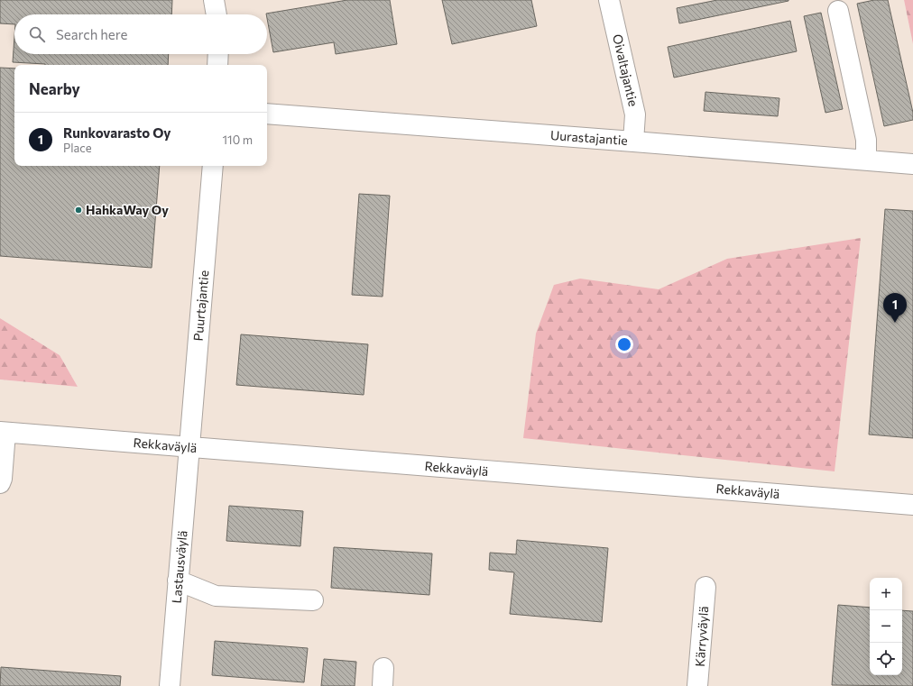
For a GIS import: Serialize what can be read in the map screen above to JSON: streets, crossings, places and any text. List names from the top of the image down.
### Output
{
  "streets": {
    "street": [
      "Oivaltajantie",
      "Uurastajantie",
      "Puurtajantie",
      "Rekkaväylä",
      "Lastausväylä",
      "Kärryväylä"
    ]
  },
  "crossings": [
    ["Oivaltajantie", "Uurastajantie"],
    ["Puurtajantie", "Rekkaväylä"],
    ["Puurtajantie", "Lastausväylä"],
    ["Rekkaväylä", "Lastausväylä"]
  ],
  "places": ["HahkaWay Oy"],
  "page": {
    "search": "Search here",
    "heading": "Nearby",
    "list": [
      {
        "mark": "1",
        "name": "Runkovarasto Oy",
        "note": "Place",
        "value": "110 m"
      }
    ],
    "pins": "1",
    "map_buttons": ["+", "−"]
  }
}
